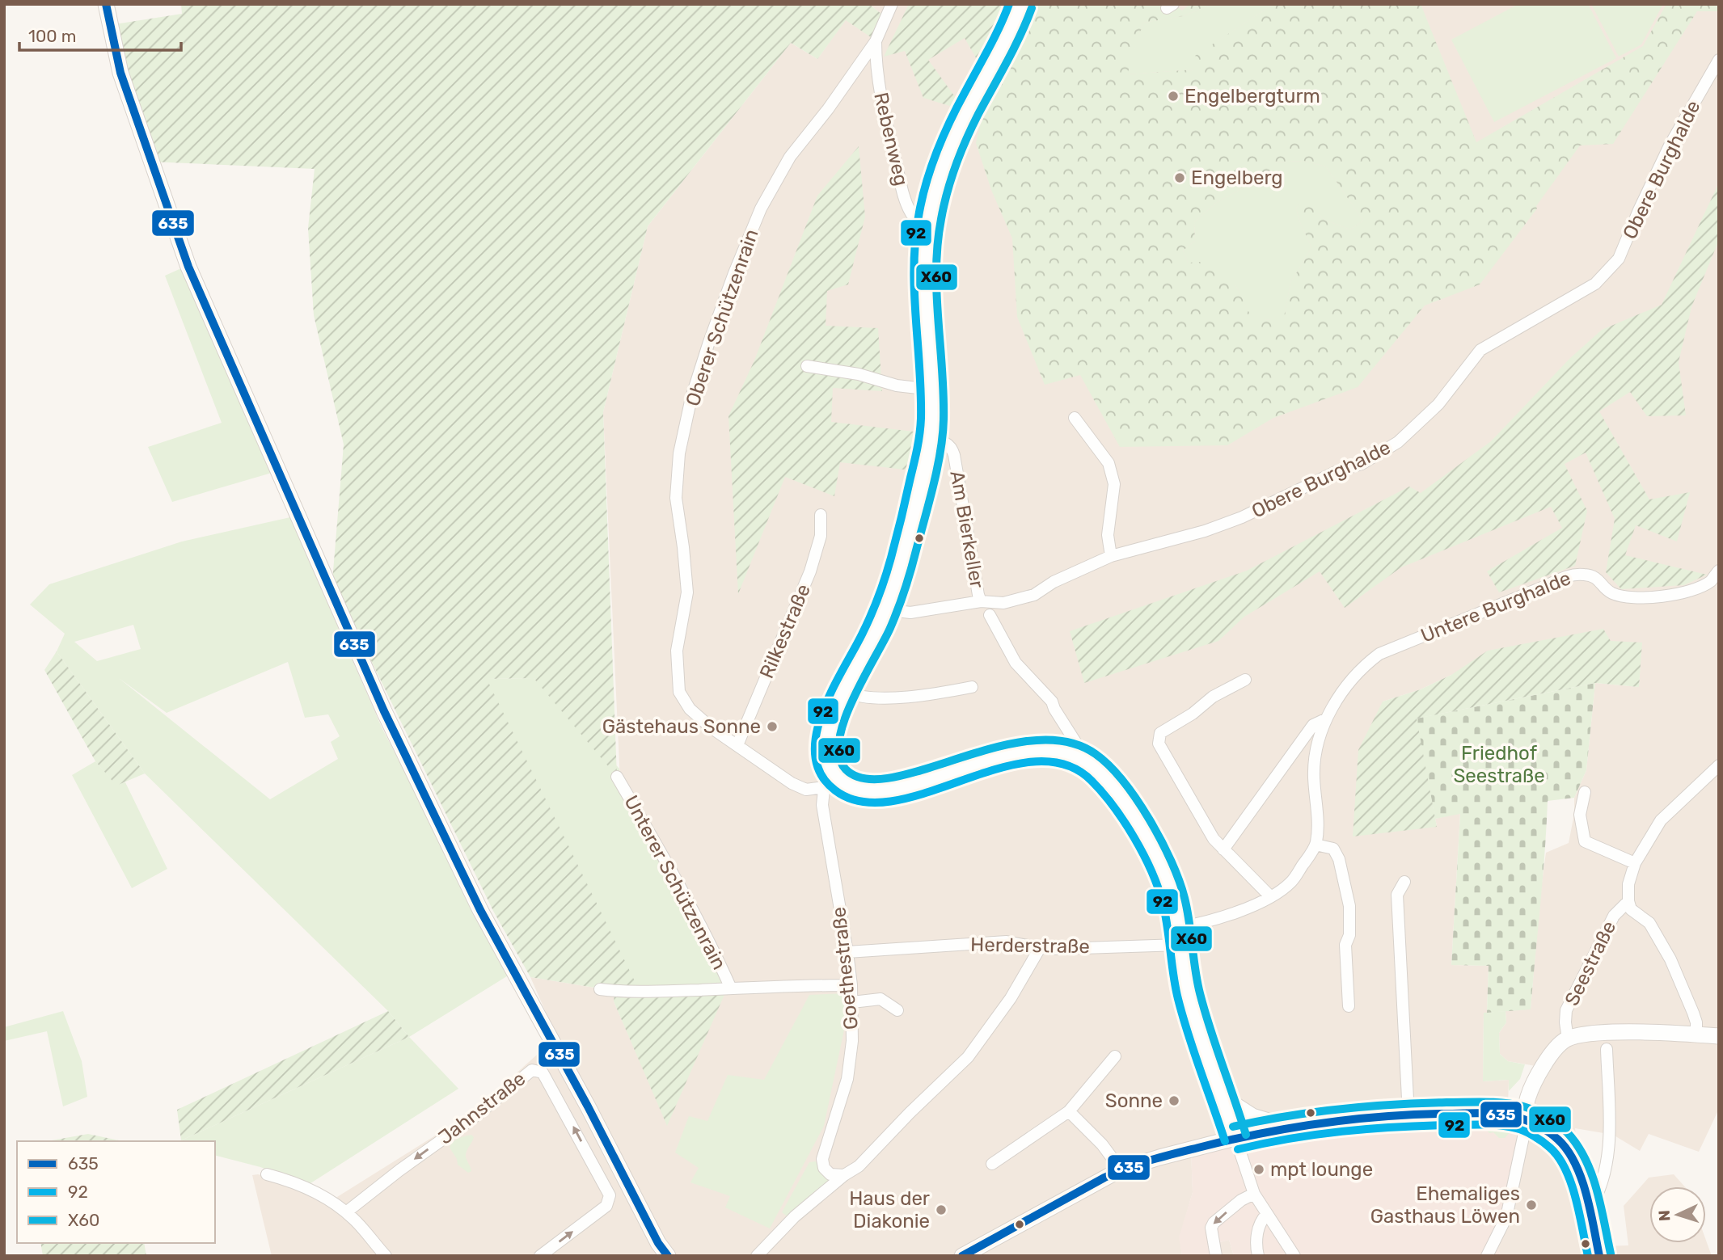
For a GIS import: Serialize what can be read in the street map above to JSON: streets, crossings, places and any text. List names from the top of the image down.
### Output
{
  "streets": {
    "street": [
      "Rebenweg",
      "Obere Burghalde",
      "Oberer Schützenrain",
      "Am Bierkeller",
      "Untere Burghalde",
      "Rilkestraße",
      "Unterer Schützenrain",
      "Herderstraße",
      "Seestraße",
      "Goethestraße",
      "Jahnstraße"
    ]
  },
  "crossings": [
    ["Rebenweg", "Oberer Schützenrain"],
    ["Obere Burghalde", "Am Bierkeller"],
    ["Oberer Schützenrain", "Rilkestraße"],
    ["Oberer Schützenrain", "Goethestraße"],
    ["Unterer Schützenrain", "Goethestraße"],
    ["Herderstraße", "Goethestraße"]
  ],
  "parks": ["Friedhof Seestraße"],
  "places": [
    "Engelbergturm",
    "Engelberg",
    "Gästehaus Sonne",
    "Sonne",
    "mpt lounge",
    "Ehemaliges Gasthaus Löwen",
    "Haus der Diakonie"
  ],
  "lines": ["transit line 635", "transit line 92", "transit line X60"],
  "legend": ["635", "92", "X60"],
  "scale_bar": "100 m",
  "north": "left"
}
